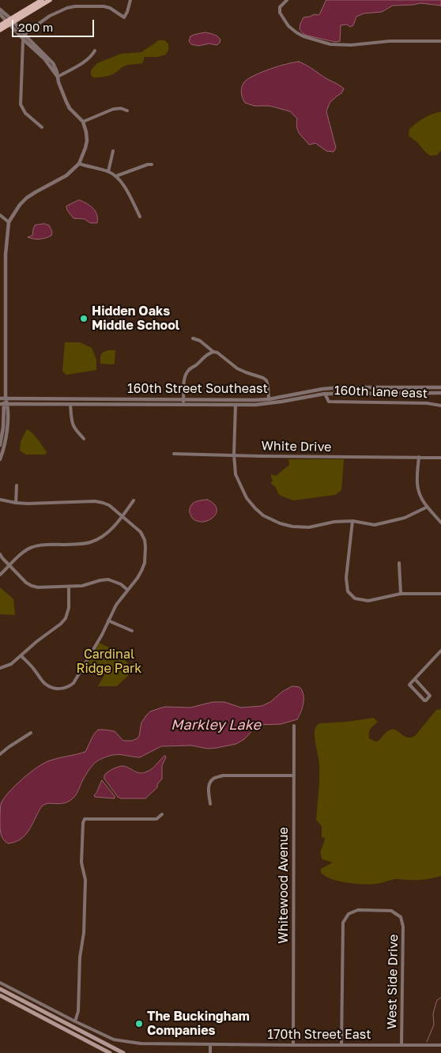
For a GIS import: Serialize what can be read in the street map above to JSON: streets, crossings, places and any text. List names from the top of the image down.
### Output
{
  "streets": {
    "street": [
      "160th Street Southeast",
      "160th lane east",
      "White Drive",
      "Whitewood Avenue",
      "West Side Drive",
      "170th Street East"
    ]
  },
  "crossings": [
    ["160th Street Southeast", "160th lane east"],
    ["Whitewood Avenue", "170th Street East"],
    ["West Side Drive", "170th Street East"]
  ],
  "water": ["Markley Lake"],
  "parks": ["Cardinal Ridge Park"],
  "places": ["Hidden Oaks Middle School", "The Buckingham Companies"],
  "scale_bar": "200 m"
}
